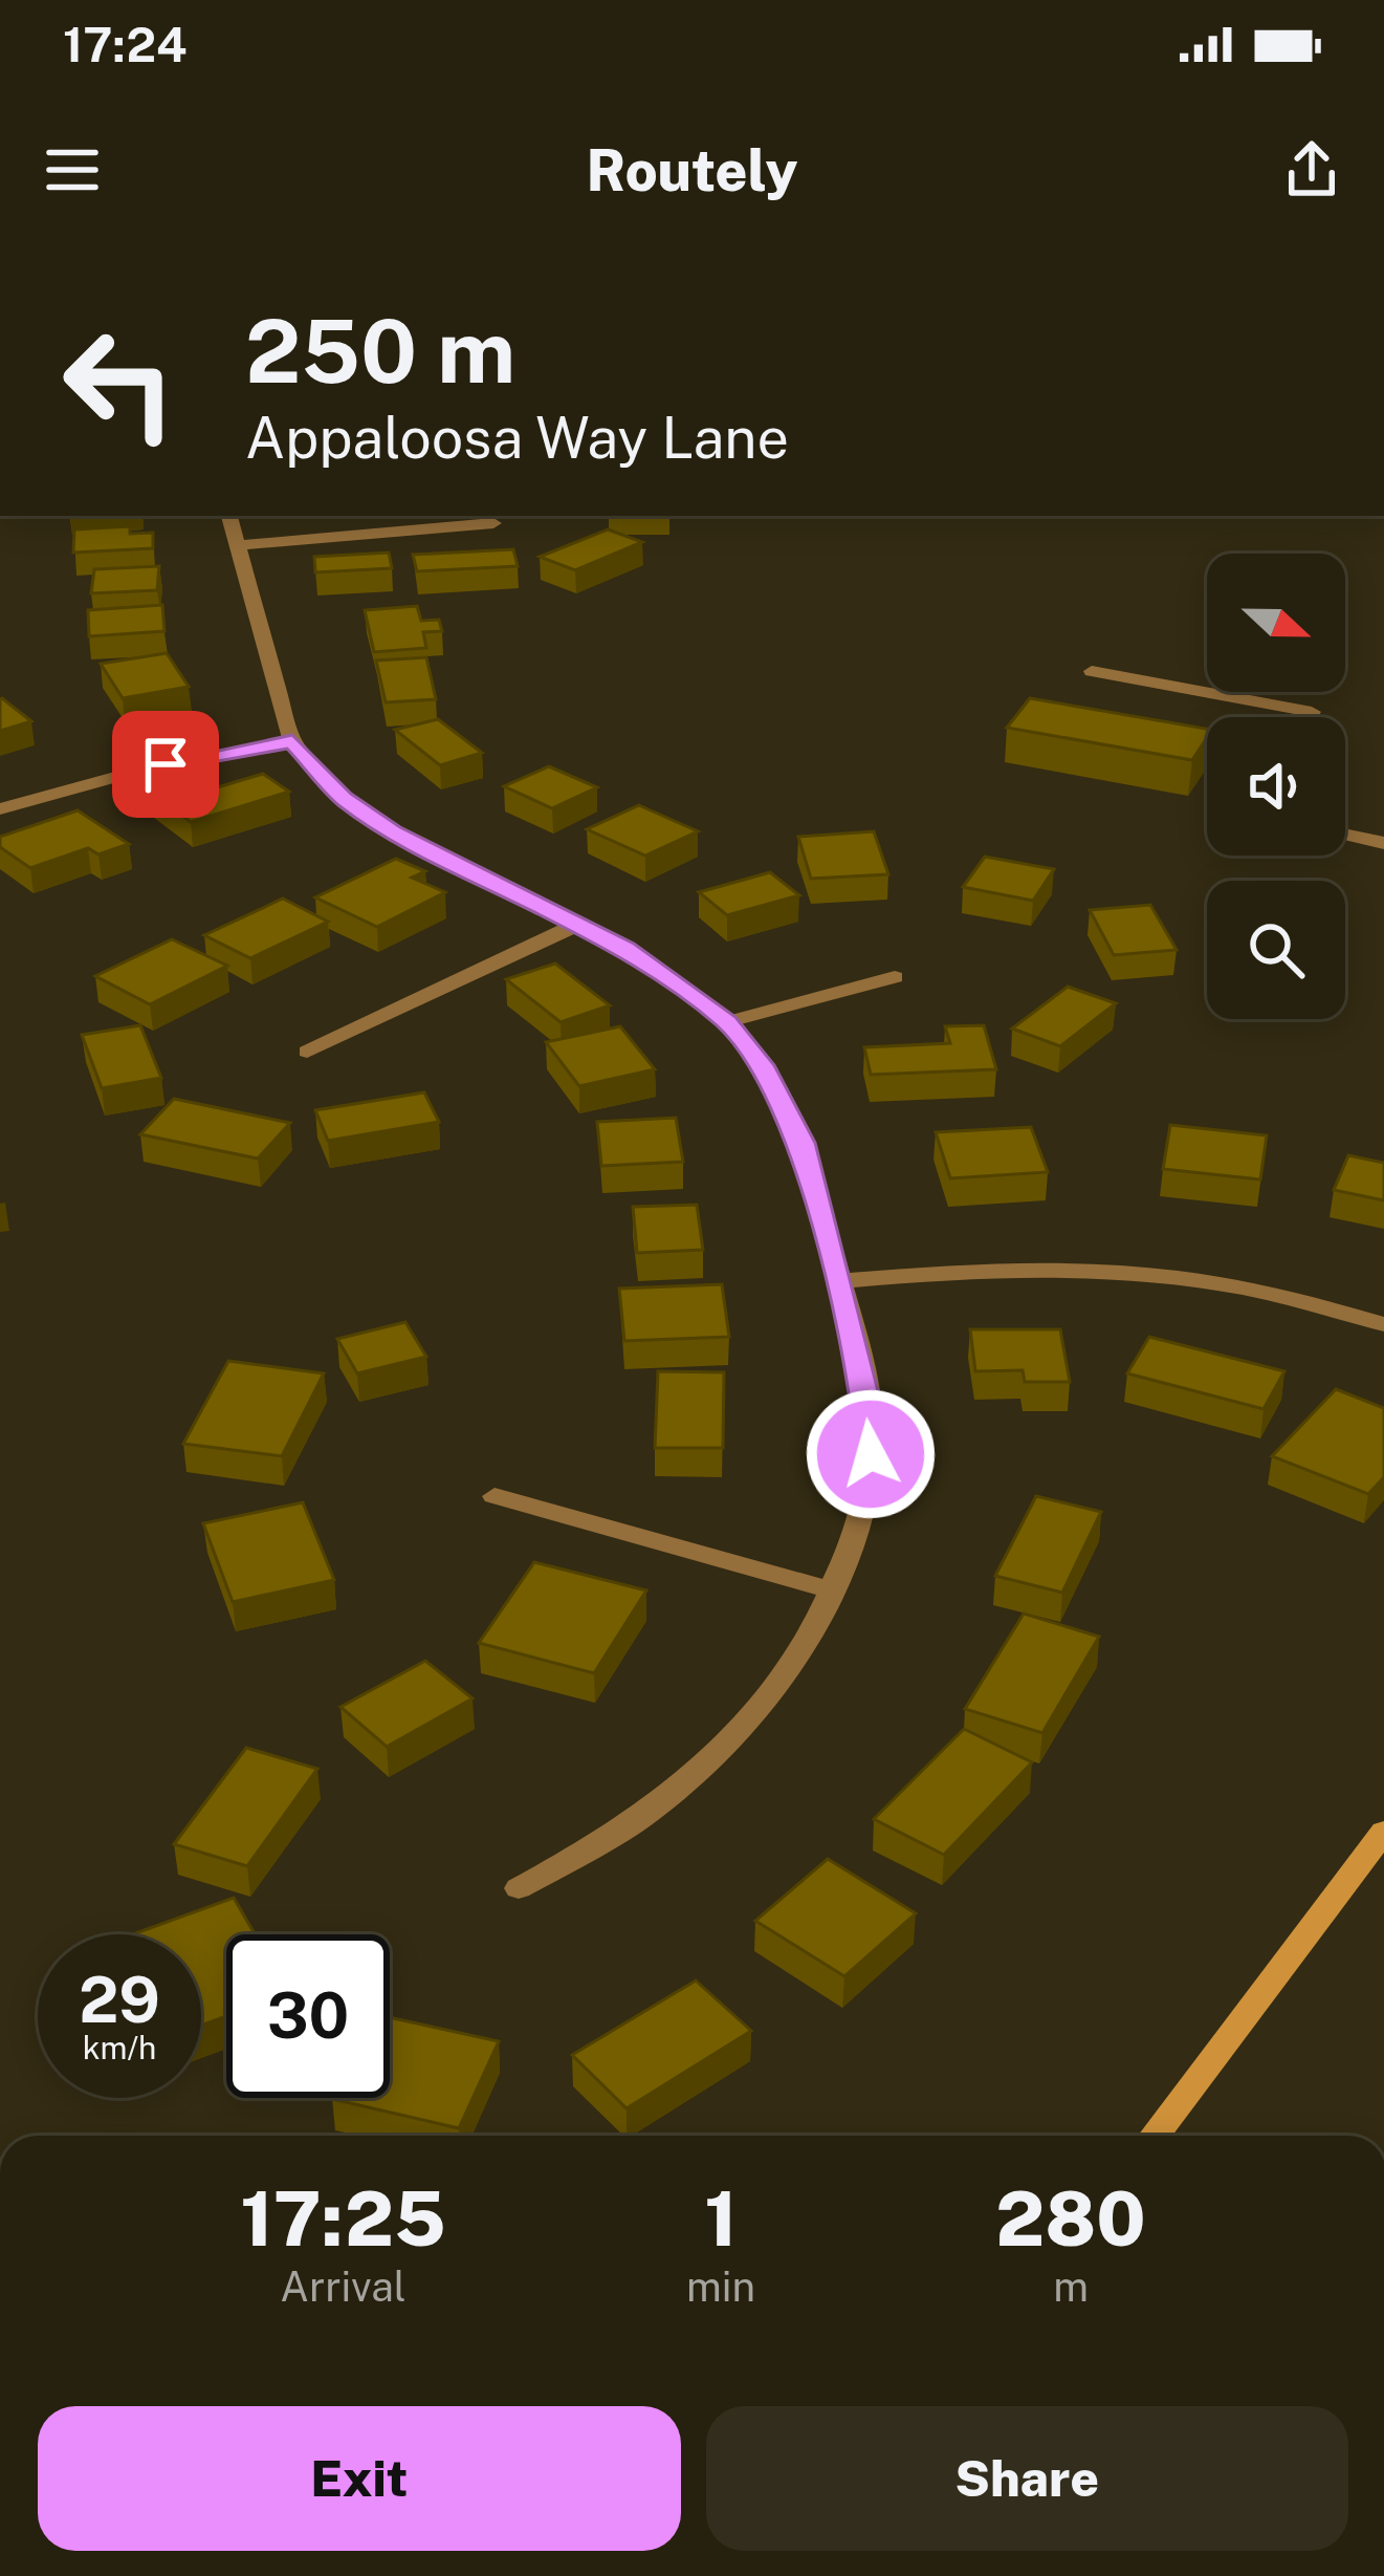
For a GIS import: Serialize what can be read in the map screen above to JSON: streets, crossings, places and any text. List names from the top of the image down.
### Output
{
  "north": "right",
  "page": {
    "status": "17:24",
    "header": "Routely",
    "turn": ["250 m", "Appaloosa Way Lane"],
    "speed": "29 km/h",
    "limit": "30",
    "eta": [
      "17:25",
      "Arrival",
      "1",
      "min",
      "280",
      "m"
    ],
    "buttons": ["Exit", "Share"]
  }
}
